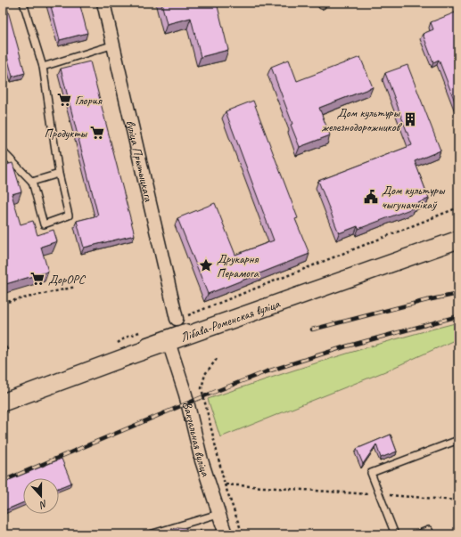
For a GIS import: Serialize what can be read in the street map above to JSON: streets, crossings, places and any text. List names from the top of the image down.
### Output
{
  "streets": {
    "main road": ["Лібава-Роменская вуліца"],
    "street": ["вуліца Прытыцкага", "Вакзальная вуліца"]
  },
  "crossings": [
    ["Лібава-Роменская вуліца", "Вакзальная вуліца"]
  ],
  "places": {
    "supermarket": ["Глория", "Продукты", "ДорОРС"],
    "building": ["Дом культуры железнодорожников"],
    "public building": ["Дом культуры чыгуначнікаў"],
    "place": ["Друкарня Перамога"]
  },
  "north": "bottom"
}
